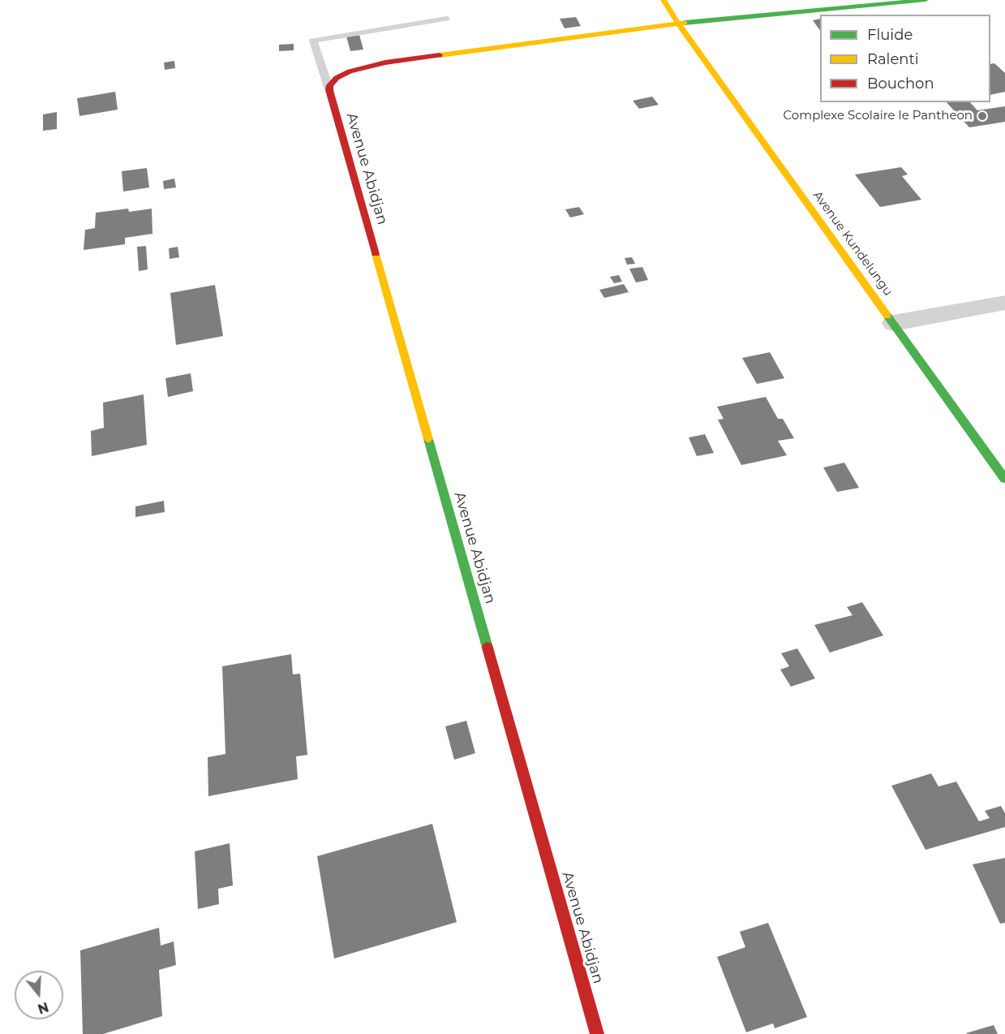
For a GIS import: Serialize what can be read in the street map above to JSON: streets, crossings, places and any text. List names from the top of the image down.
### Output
{
  "streets": {
    "street": ["Avenue Abidjan", "Avenue Kundelungu"]
  },
  "places": ["Complexe Scolaire le Pantheon"],
  "legend": ["Fluide", "Ralenti", "Bouchon"],
  "north": "bottom"
}
